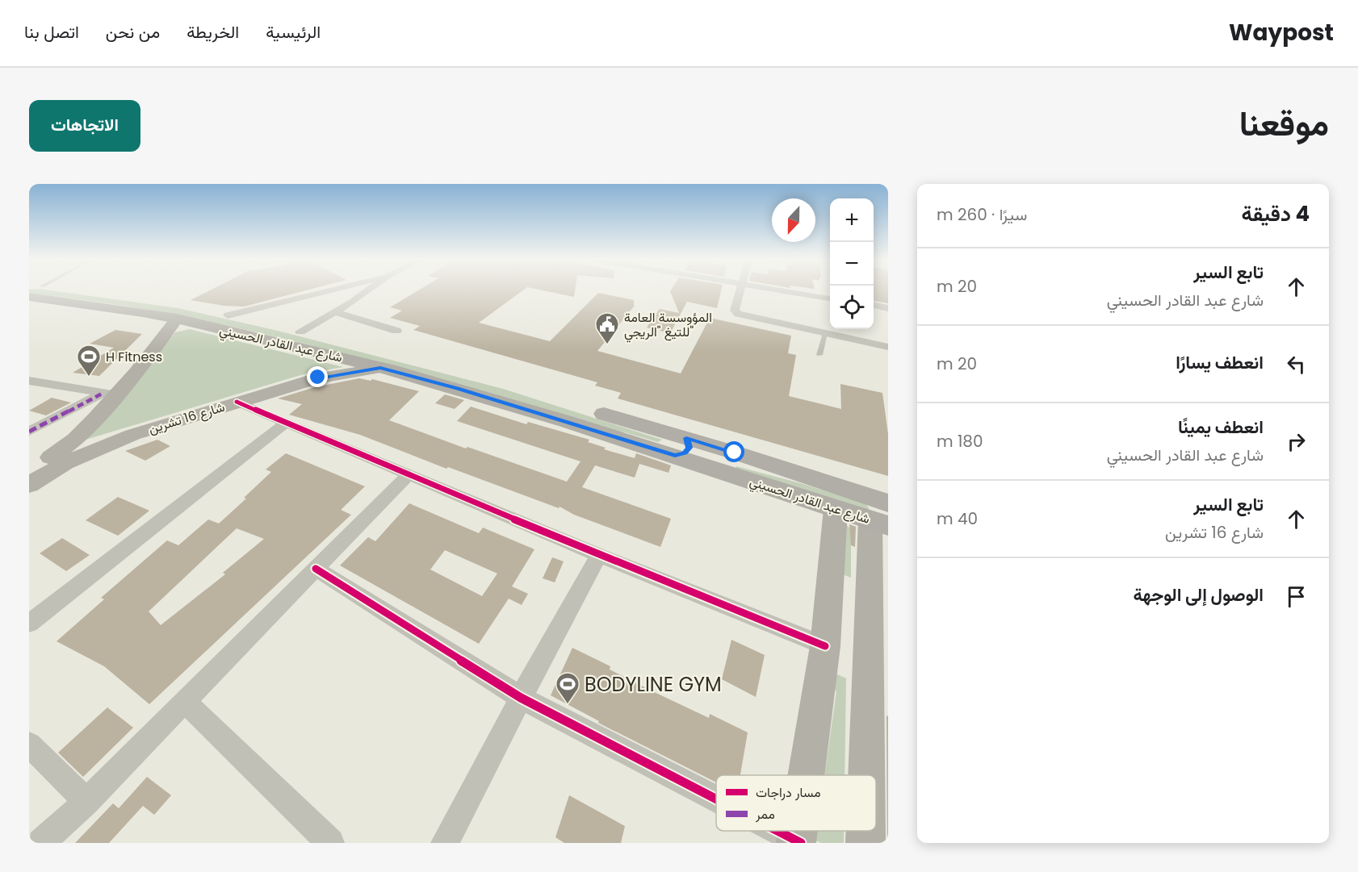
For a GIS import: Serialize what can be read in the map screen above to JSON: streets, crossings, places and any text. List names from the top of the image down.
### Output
{
  "streets": {
    "main road": ["شارع عبد القادر الحسيني"],
    "street": ["شارع 16 تشرين"]
  },
  "crossings": [
    ["شارع عبد القادر الحسيني", "شارع 16 تشرين"]
  ],
  "places": {
    "public building": ["المؤوسسة العامة للتيغ \"الريجي\""],
    "sports": ["H Fitness", "BODYLINE GYM"]
  },
  "legend": ["مسار دراجات", "ممر"],
  "north": "bottom",
  "page": {
    "header": "Waypost",
    "nav": [
      "الرئيسية",
      "الخريطة",
      "من نحن",
      "اتصل بنا"
    ],
    "title": "موقعنا",
    "buttons": "الاتجاهات",
    "heading": ["4 دقيقة", "سيرًا · 260 m"],
    "map_buttons": ["+", "−"],
    "list": [
      ["تابع السير", "شارع عبد القادر الحسيني", "20 m"],
      ["انعطف يسارًا", "20 m"],
      ["انعطف يمينًا", "شارع عبد القادر الحسيني", "180 m"],
      ["تابع السير", "شارع 16 تشرين", "40 m"],
      "الوصول إلى الوجهة"
    ]
  }
}
